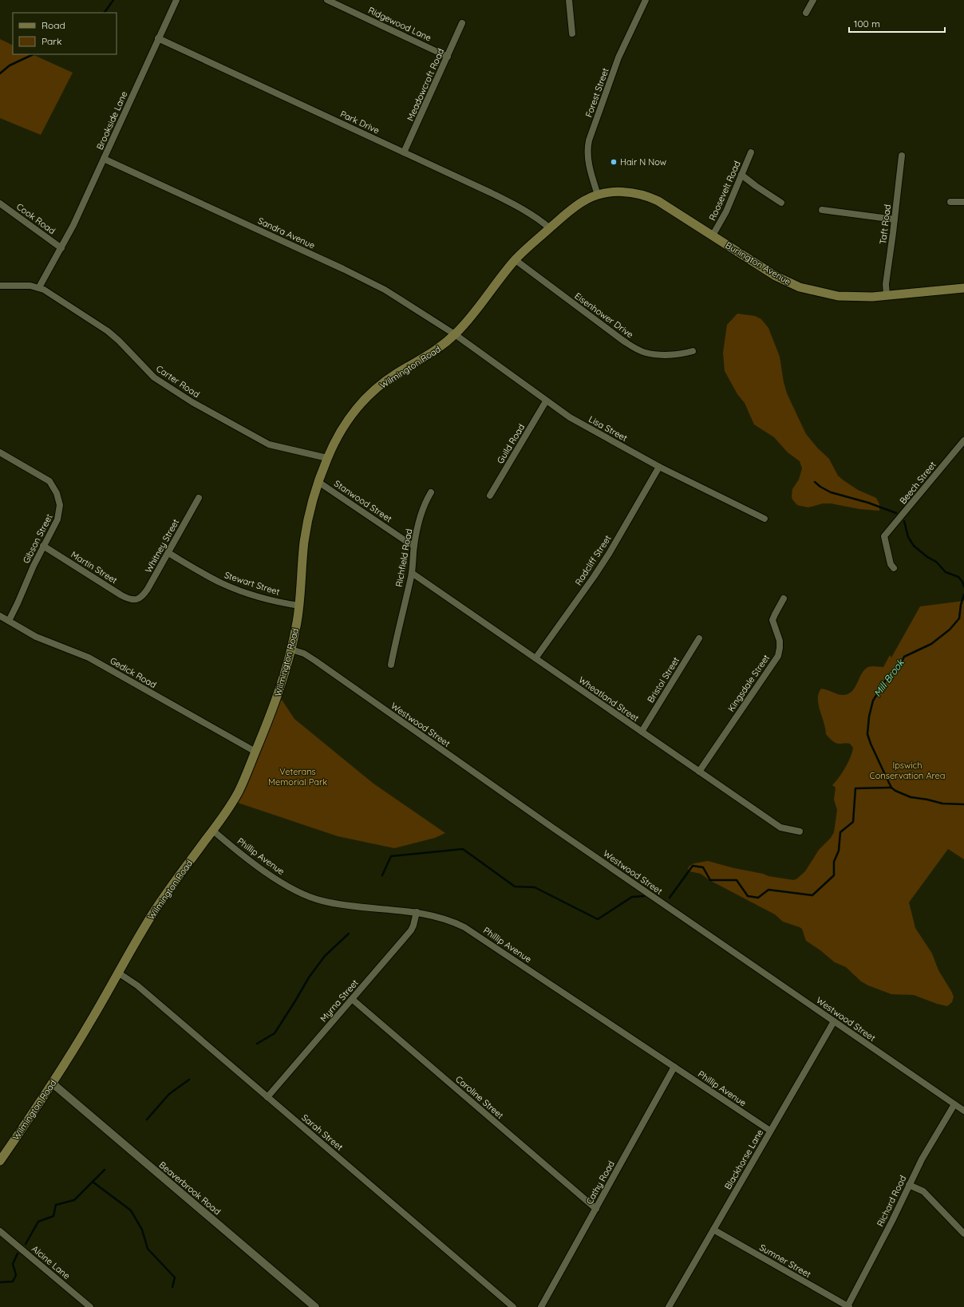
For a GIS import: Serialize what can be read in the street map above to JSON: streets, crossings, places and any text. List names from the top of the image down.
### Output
{
  "streets": {
    "main road": ["Burlington Avenue", "Wilmington Road"],
    "street": [
      "Ridgewood Lane",
      "Meadowcroft Road",
      "Forest Street",
      "Brookside Lane",
      "Park Drive",
      "Roosevelt Road",
      "Cook Road",
      "Taft Road",
      "Sandra Avenue",
      "Eisenhower Drive",
      "Carter Road",
      "Lisa Street",
      "Guild Road",
      "Beech Street",
      "Stanwood Street",
      "Gibson Street",
      "Whitney Street",
      "Richfield Road",
      "Radcliff Street",
      "Martin Street",
      "Stewart Street",
      "Gedick Road",
      "Bristol Street",
      "Kingsdale Street",
      "Wheatland Street",
      "Westwood Street",
      "Phillip Avenue",
      "Myrna Street",
      "Caroline Street",
      "Sarah Street",
      "Blackhorse Lane",
      "Cathy Road",
      "Beaverbrook Road",
      "Richard Road",
      "Sumner Street",
      "Alcine Lane"
    ]
  },
  "crossings": [
    ["Ridgewood Lane", "Meadowcroft Road"],
    ["Meadowcroft Road", "Park Drive"],
    ["Forest Street", "Burlington Avenue"],
    ["Brookside Lane", "Park Drive"],
    ["Brookside Lane", "Cook Road"],
    ["Brookside Lane", "Sandra Avenue"],
    ["Brookside Lane", "Carter Road"],
    ["Park Drive", "Wilmington Road"],
    ["Roosevelt Road", "Burlington Avenue"],
    ["Taft Road", "Burlington Avenue"],
    ["Sandra Avenue", "Wilmington Road"],
    ["Sandra Avenue", "Lisa Street"],
    ["Burlington Avenue", "Wilmington Road"],
    ["Eisenhower Drive", "Wilmington Road"],
    ["Wilmington Road", "Carter Road"],
    ["Wilmington Road", "Lisa Street"],
    ["Wilmington Road", "Stanwood Street"],
    ["Wilmington Road", "Stewart Street"],
    ["Wilmington Road", "Gedick Road"],
    ["Wilmington Road", "Westwood Street"],
    ["Wilmington Road", "Phillip Avenue"],
    ["Wilmington Road", "Sarah Street"],
    ["Wilmington Road", "Beaverbrook Road"],
    ["Lisa Street", "Guild Road"],
    ["Lisa Street", "Radcliff Street"],
    ["Stanwood Street", "Richfield Road"],
    ["Gibson Street", "Martin Street"],
    ["Gibson Street", "Gedick Road"],
    ["Whitney Street", "Martin Street"],
    ["Whitney Street", "Stewart Street"],
    ["Richfield Road", "Wheatland Street"],
    ["Radcliff Street", "Wheatland Street"],
    ["Bristol Street", "Wheatland Street"],
    ["Kingsdale Street", "Wheatland Street"],
    ["Westwood Street", "Blackhorse Lane"],
    ["Westwood Street", "Richard Road"],
    ["Phillip Avenue", "Myrna Street"],
    ["Phillip Avenue", "Blackhorse Lane"],
    ["Phillip Avenue", "Cathy Road"],
    ["Myrna Street", "Caroline Street"],
    ["Myrna Street", "Sarah Street"],
    ["Caroline Street", "Cathy Road"],
    ["Blackhorse Lane", "Sumner Street"],
    ["Richard Road", "Sumner Street"]
  ],
  "water": ["Mill Brook"],
  "parks": ["Ipswich Conservation Area", "Veterans Memorial Park"],
  "places": ["Hair N Now"],
  "legend": ["Road", "Park"],
  "scale_bar": "100 m"
}
